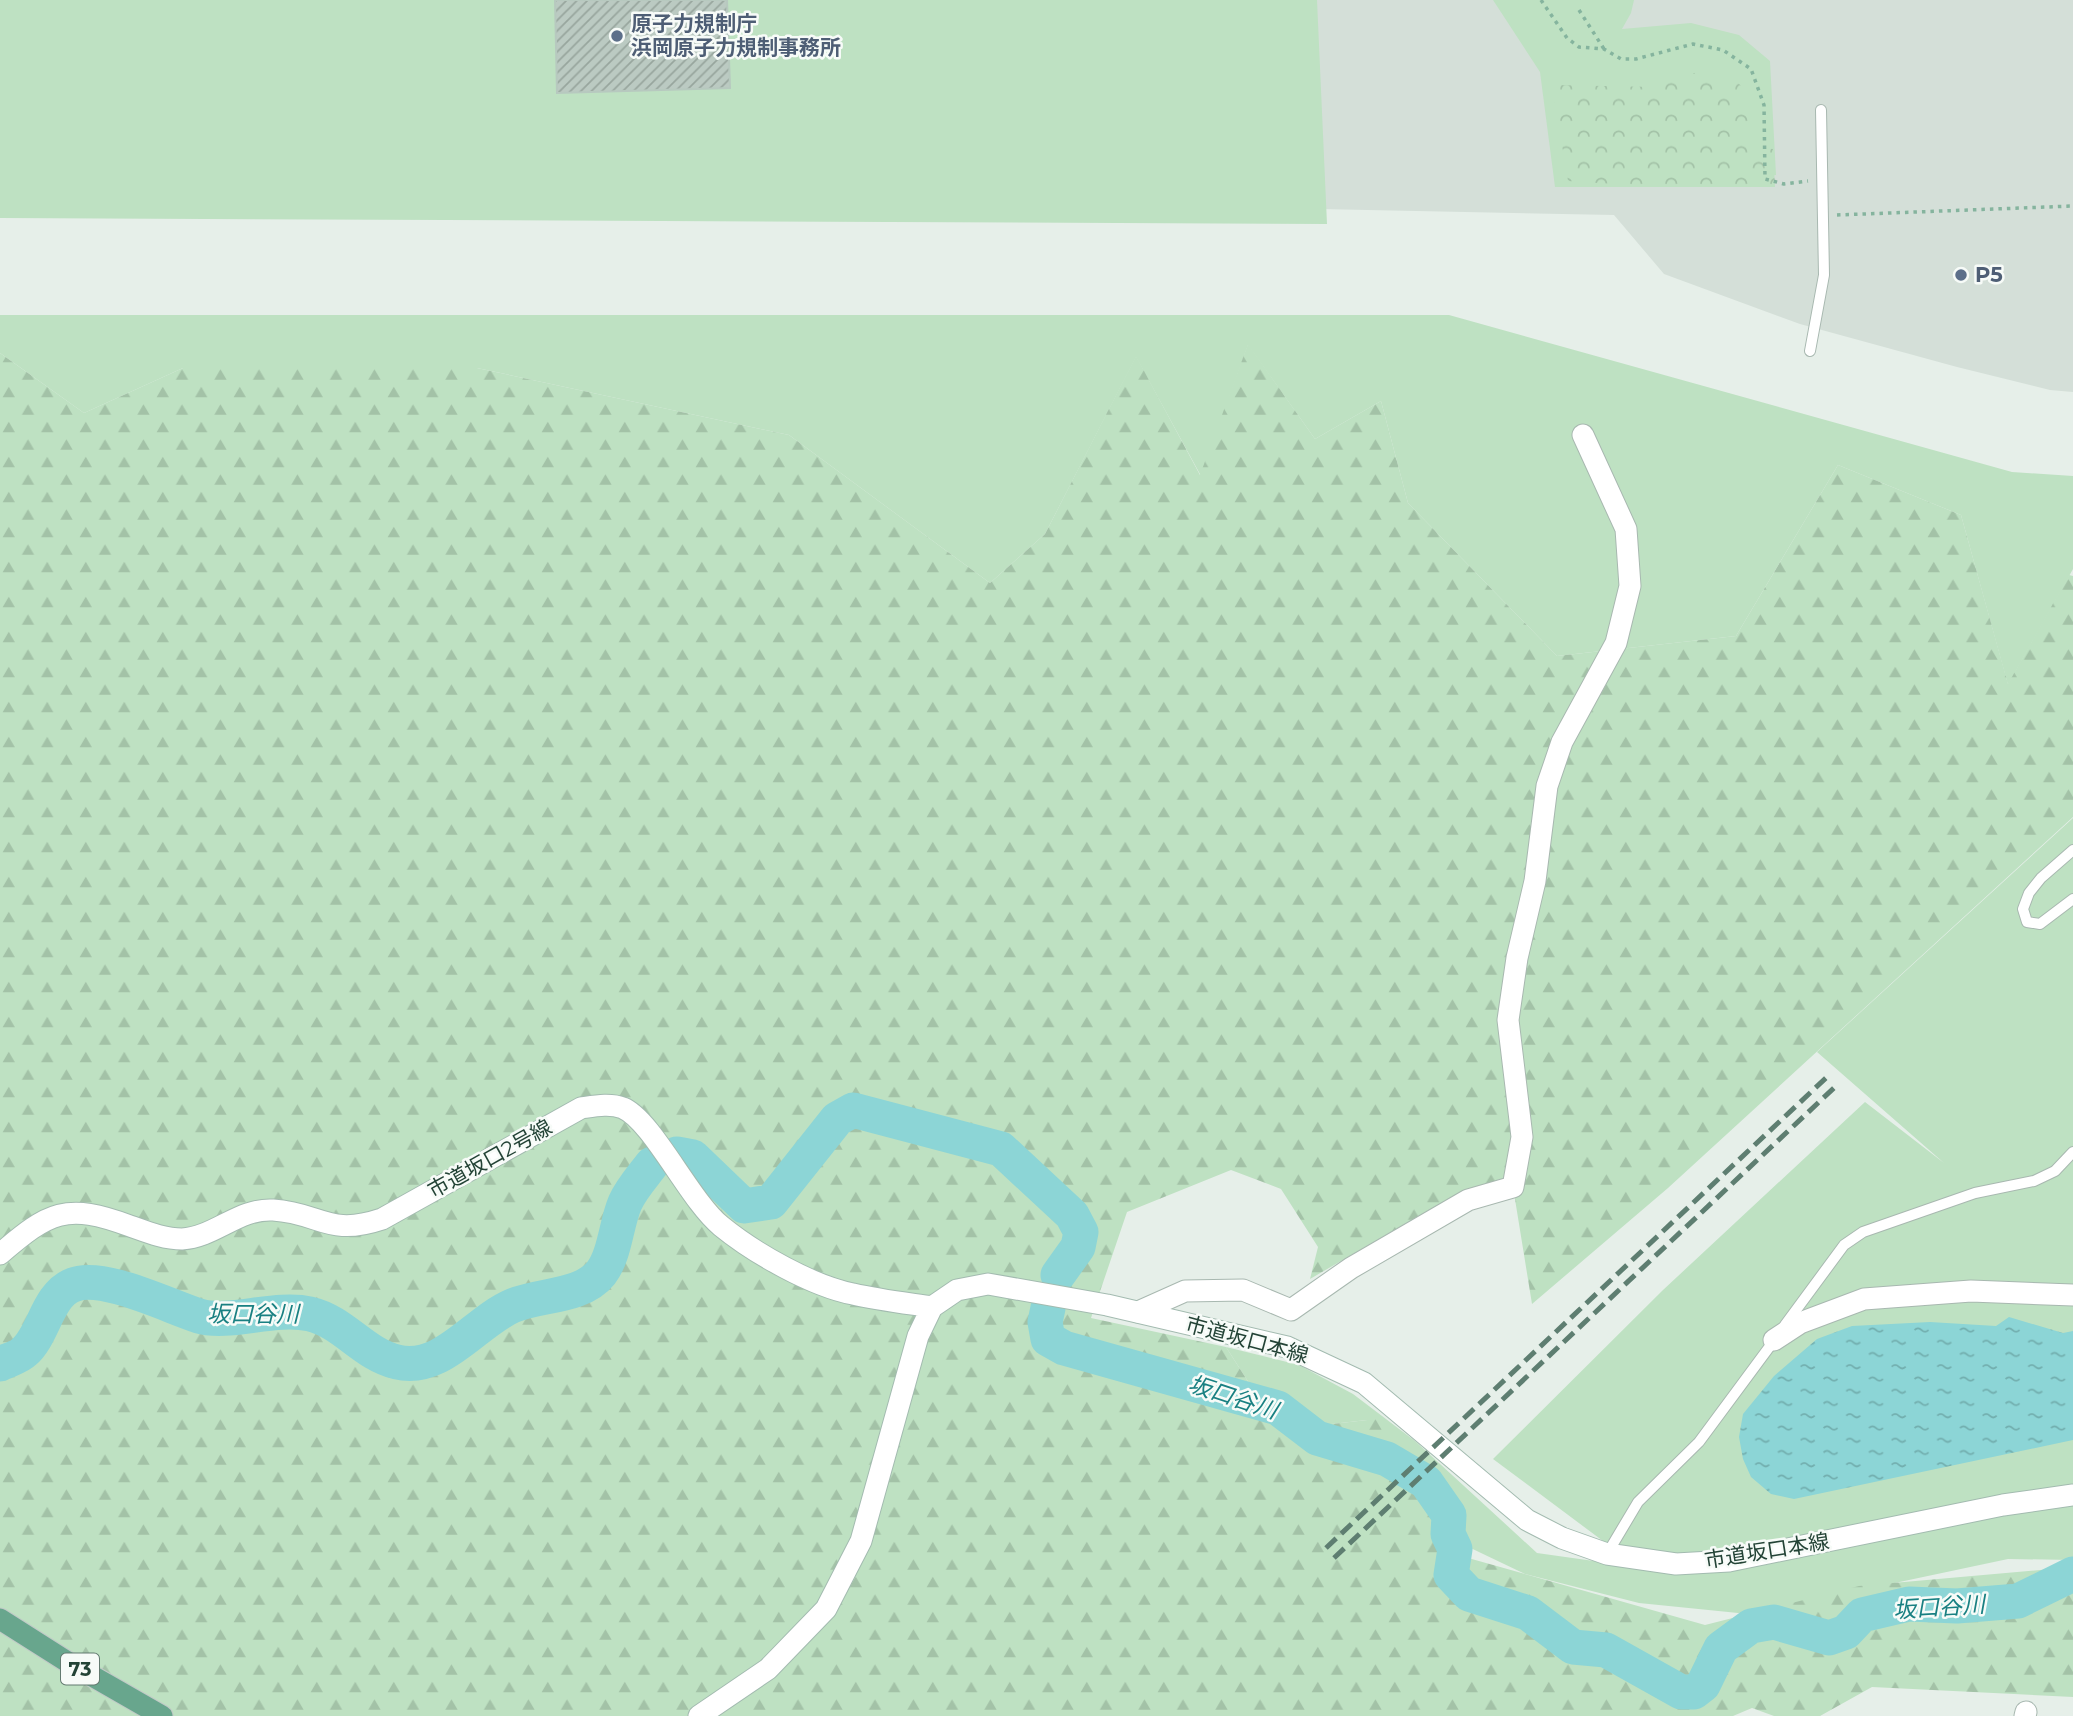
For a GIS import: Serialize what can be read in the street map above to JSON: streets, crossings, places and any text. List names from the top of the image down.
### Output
{
  "streets": {
    "main road": ["73"],
    "street": ["市道坂口2号線", "市道坂口本線"]
  },
  "crossings": [
    ["市道坂口2号線", "市道坂口本線"]
  ],
  "water": ["坂口谷川"],
  "places": ["原子力規制庁 浜岡原子力規制事務所", "P5"]
}
